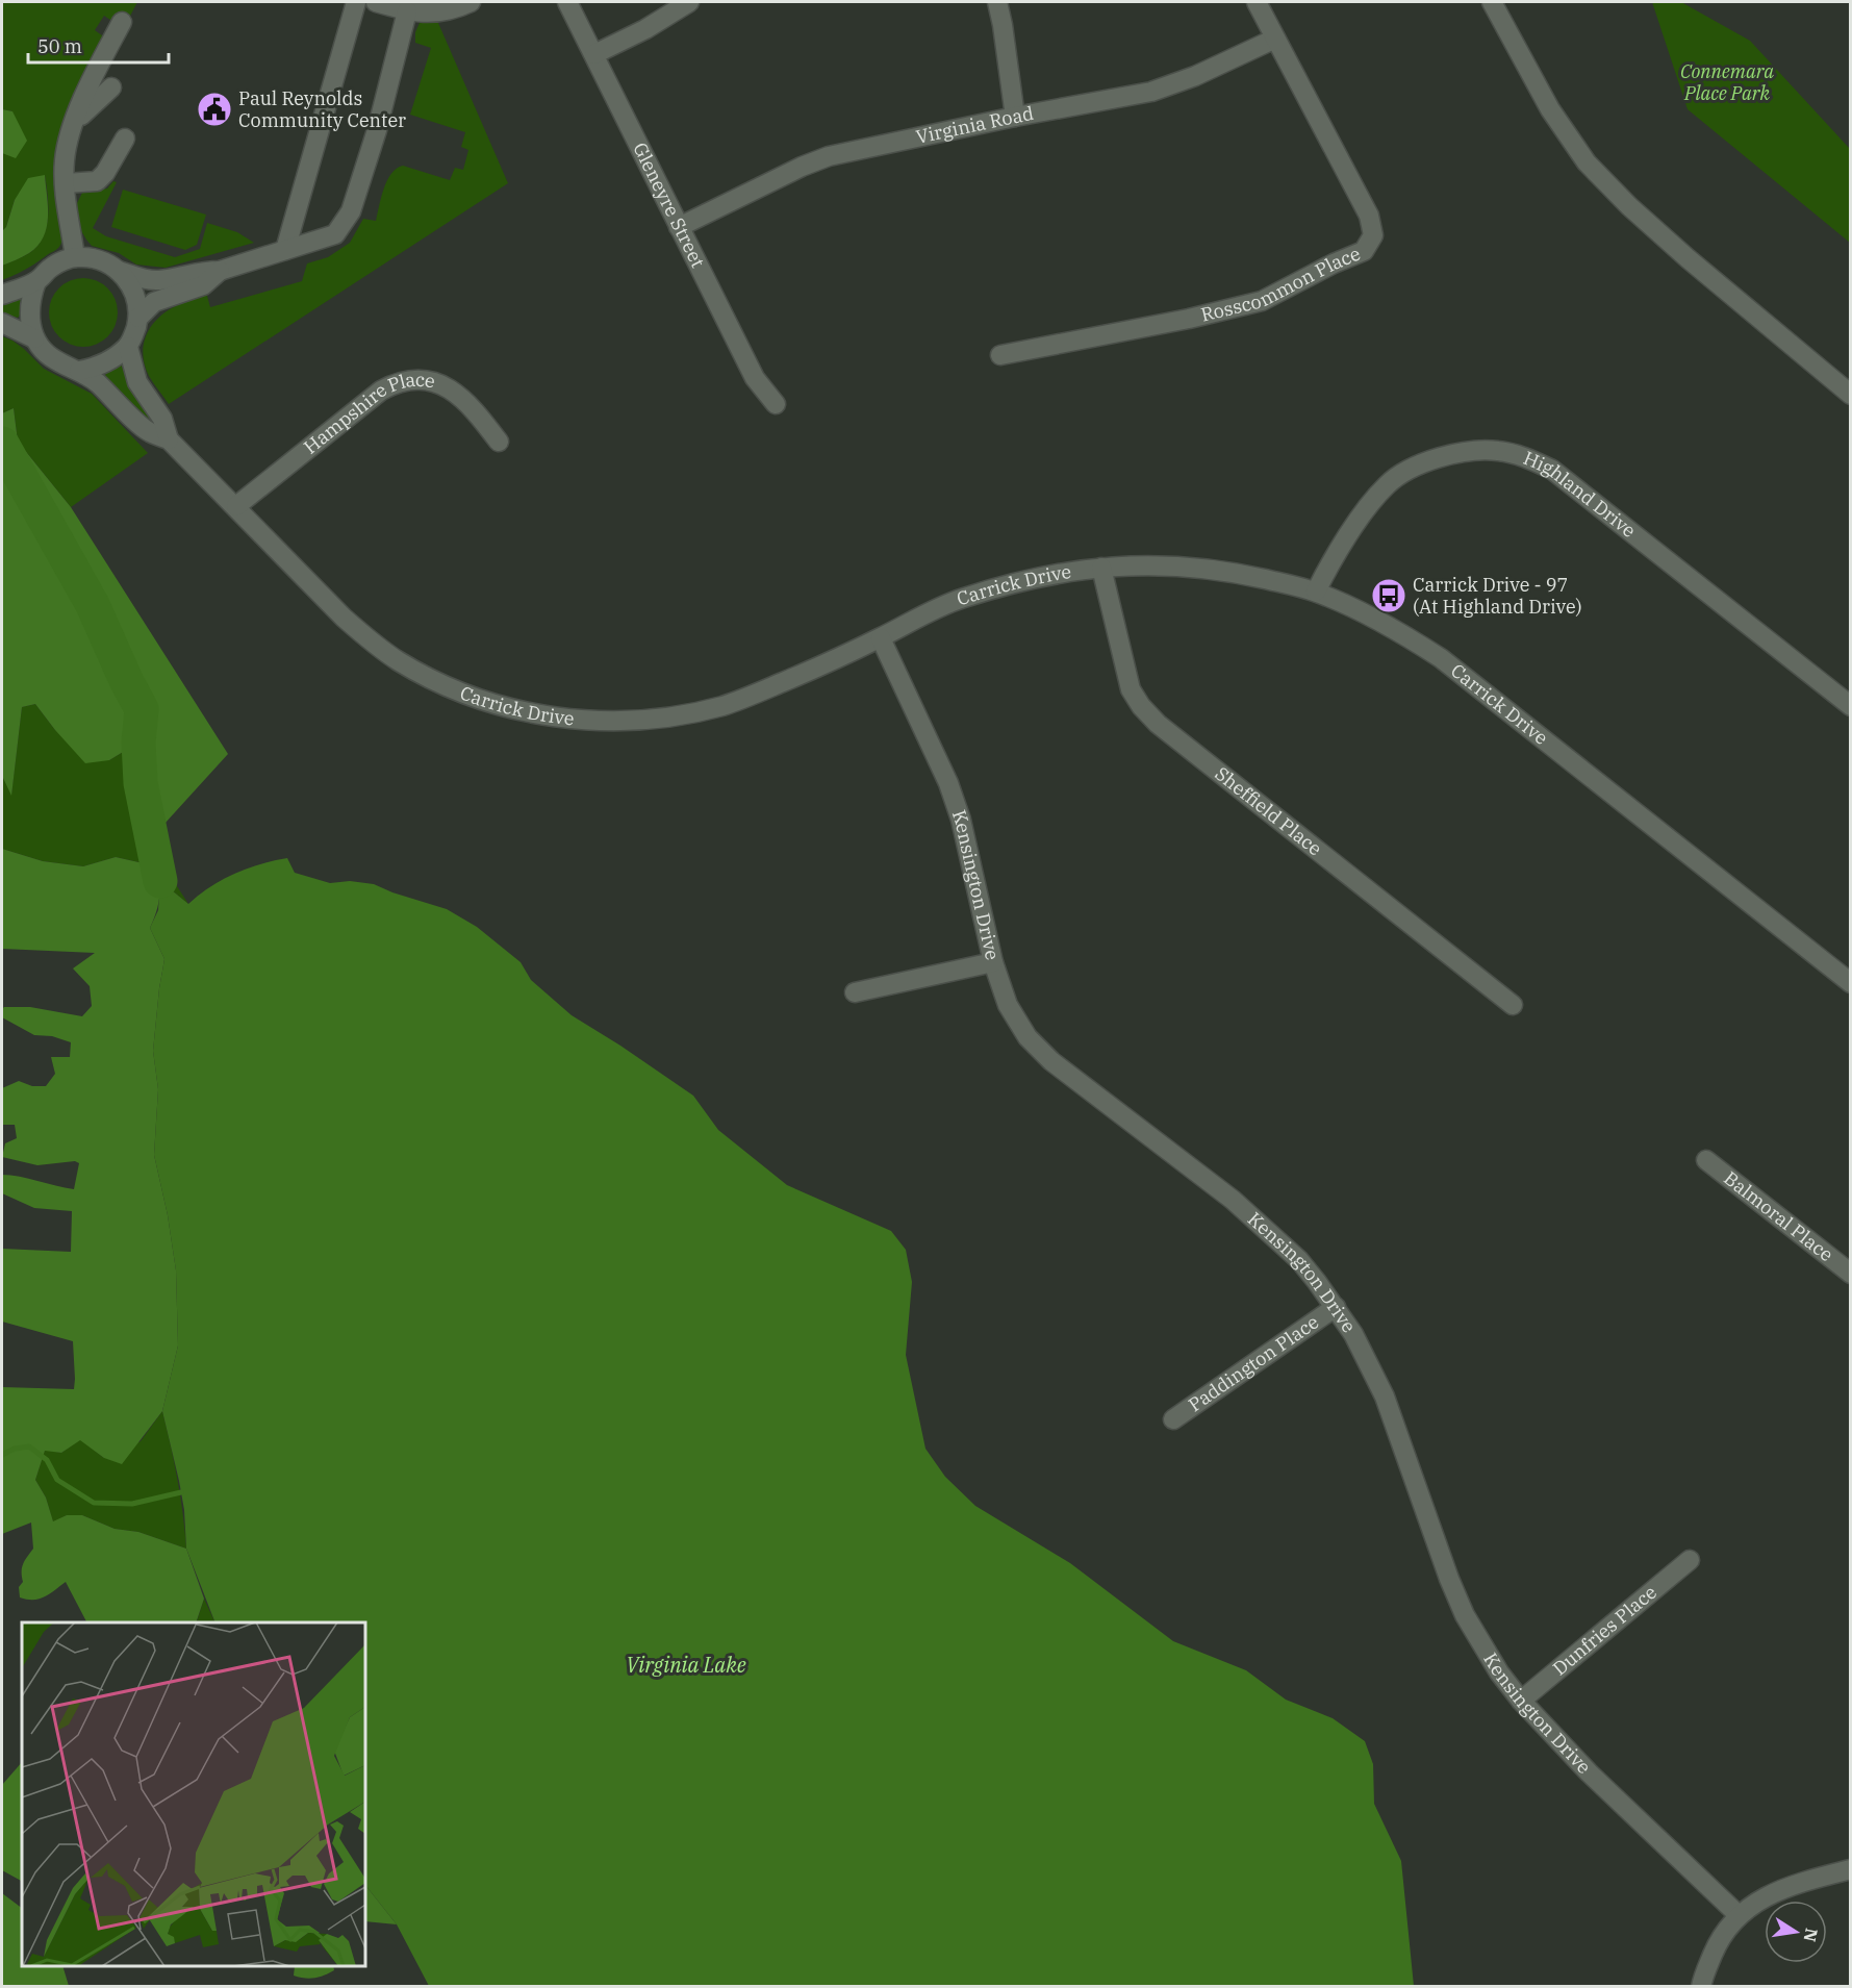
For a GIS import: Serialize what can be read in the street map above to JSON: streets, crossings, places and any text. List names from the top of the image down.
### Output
{
  "streets": {
    "street": [
      "Virginia Road",
      "Gleneyre Street",
      "Rosscommon Place",
      "Hampshire Place",
      "Highland Drive",
      "Carrick Drive",
      "Sheffield Place",
      "Kensington Drive",
      "Balmoral Place",
      "Paddington Place",
      "Dunfries Place"
    ]
  },
  "crossings": [
    ["Virginia Road", "Gleneyre Street"],
    ["Virginia Road", "Rosscommon Place"],
    ["Hampshire Place", "Carrick Drive"],
    ["Highland Drive", "Carrick Drive"],
    ["Carrick Drive", "Sheffield Place"],
    ["Carrick Drive", "Kensington Drive"],
    ["Kensington Drive", "Paddington Place"],
    ["Kensington Drive", "Dunfries Place"]
  ],
  "water": ["Virginia Lake"],
  "parks": ["Connemara Place Park"],
  "places": {
    "public building": ["Paul Reynolds Community Center"],
    "bus stop": ["Carrick Drive - 97 (At Highland Drive)"]
  },
  "scale_bar": "50 m",
  "north": "right"
}
